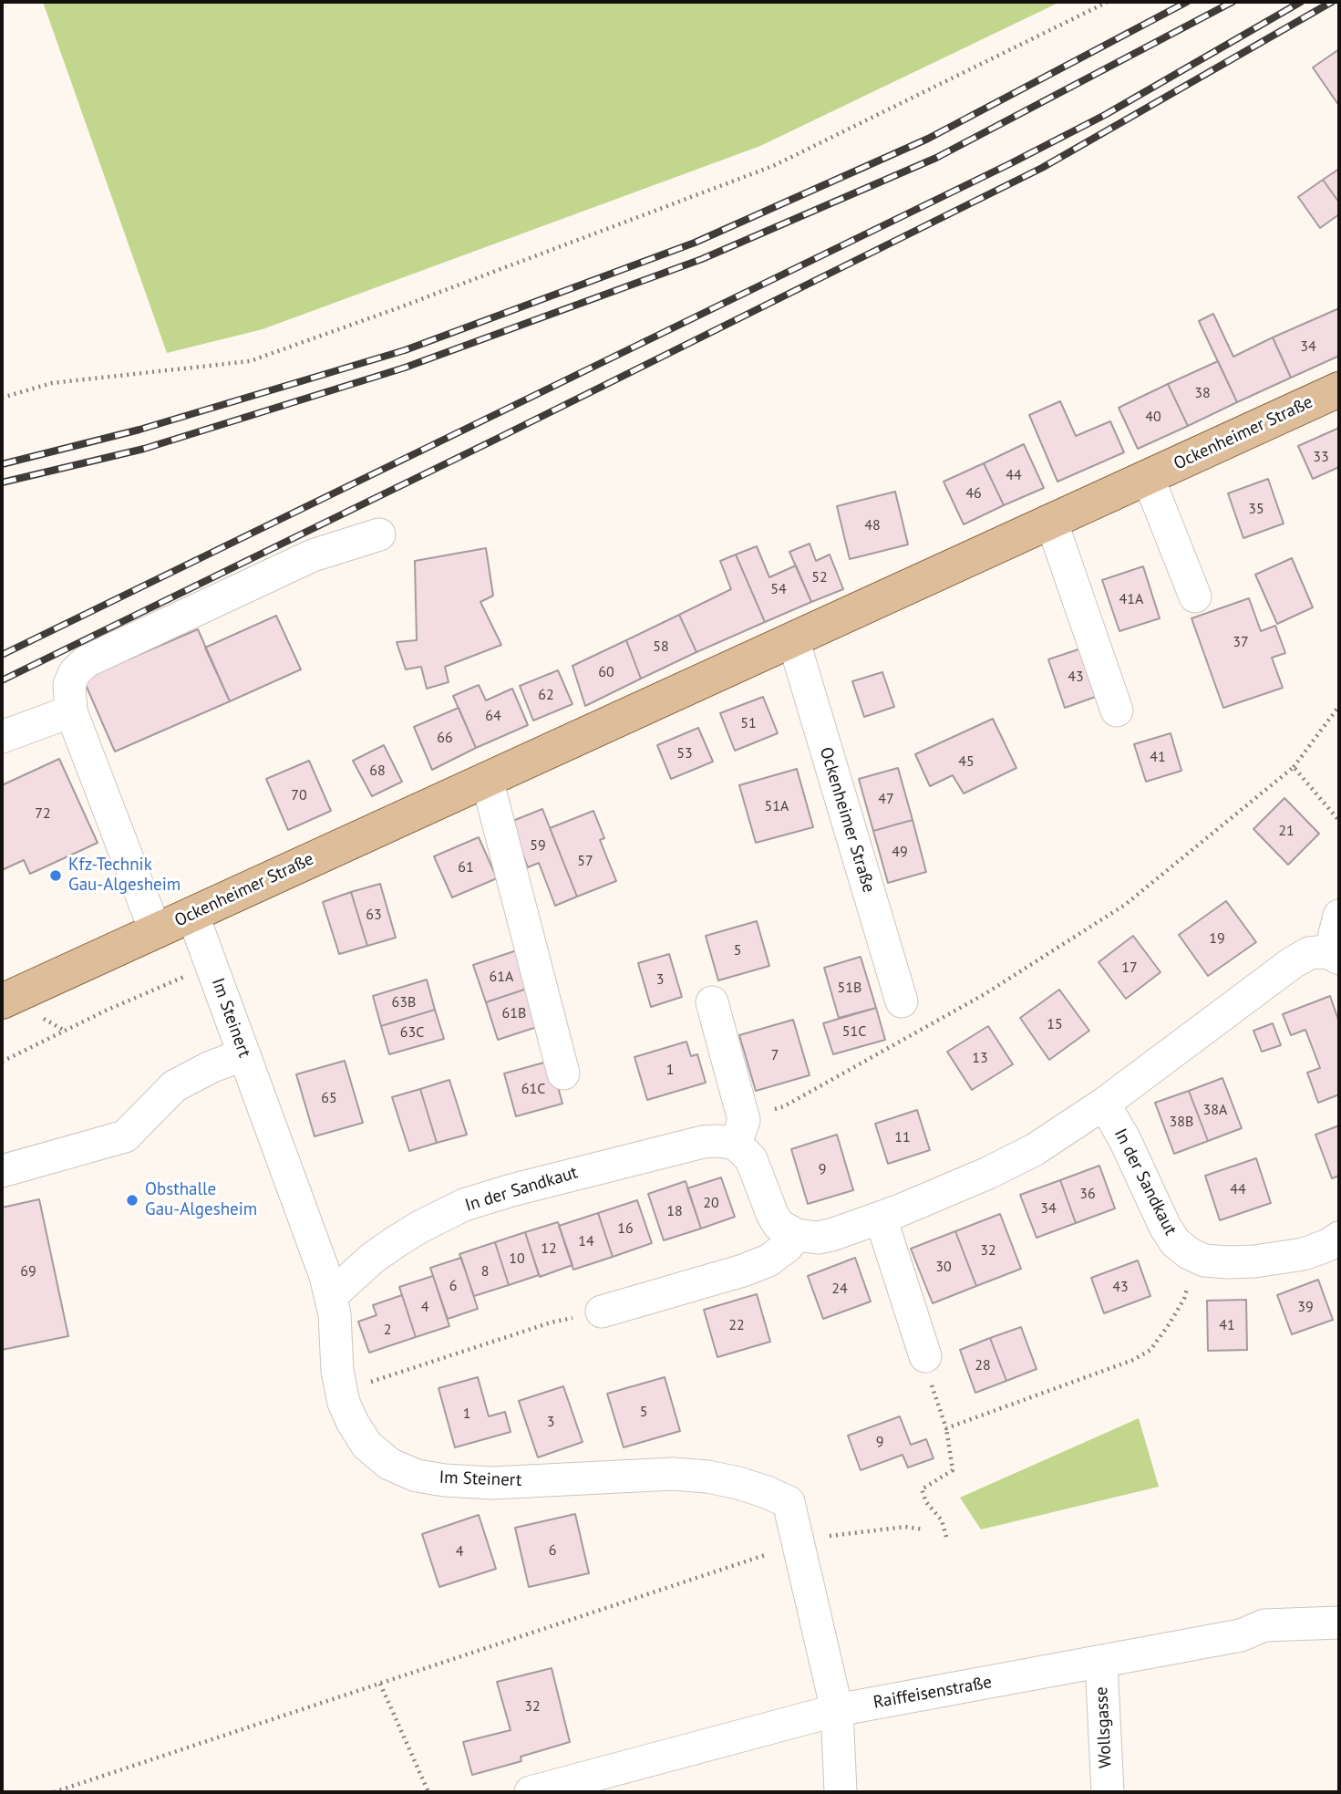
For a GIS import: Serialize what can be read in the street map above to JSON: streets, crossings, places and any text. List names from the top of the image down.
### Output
{
  "streets": {
    "main road": ["Ockenheimer Straße"],
    "street": [
      "Im Steinert",
      "In der Sandkaut",
      "Raiffeisenstraße",
      "Wollsgasse"
    ]
  },
  "crossings": [
    ["Ockenheimer Straße", "Im Steinert"],
    ["Im Steinert", "In der Sandkaut"],
    ["Im Steinert", "Raiffeisenstraße"],
    ["Raiffeisenstraße", "Wollsgasse"]
  ],
  "places": ["Kfz-Technik Gau-Algesheim", "Obsthalle Gau-Algesheim"],
  "house_numbers": [
    "34",
    "38",
    "40",
    "33",
    "44",
    "46",
    "35",
    "48",
    "52",
    "54",
    "41A",
    "37",
    "58",
    "60",
    "43",
    "62",
    "64",
    "51",
    "66",
    "53",
    "41",
    "45",
    "68",
    "70",
    "47",
    "51A",
    "72",
    "21",
    "59",
    "49",
    "57",
    "61",
    "63",
    "19",
    "5",
    "17",
    "61A",
    "3",
    "51B",
    "63B",
    "61B",
    "15",
    "51C",
    "63C",
    "7",
    "13",
    "1",
    "61C",
    "65",
    "38A",
    "38B",
    "11",
    "9",
    "44",
    "36",
    "20",
    "34",
    "18",
    "16",
    "14",
    "12",
    "32",
    "10",
    "30",
    "69",
    "8",
    "6",
    "43",
    "24",
    "4",
    "39",
    "22",
    "41",
    "2",
    "28",
    "5",
    "1",
    "3",
    "9",
    "6",
    "4",
    "32"
  ]
}
